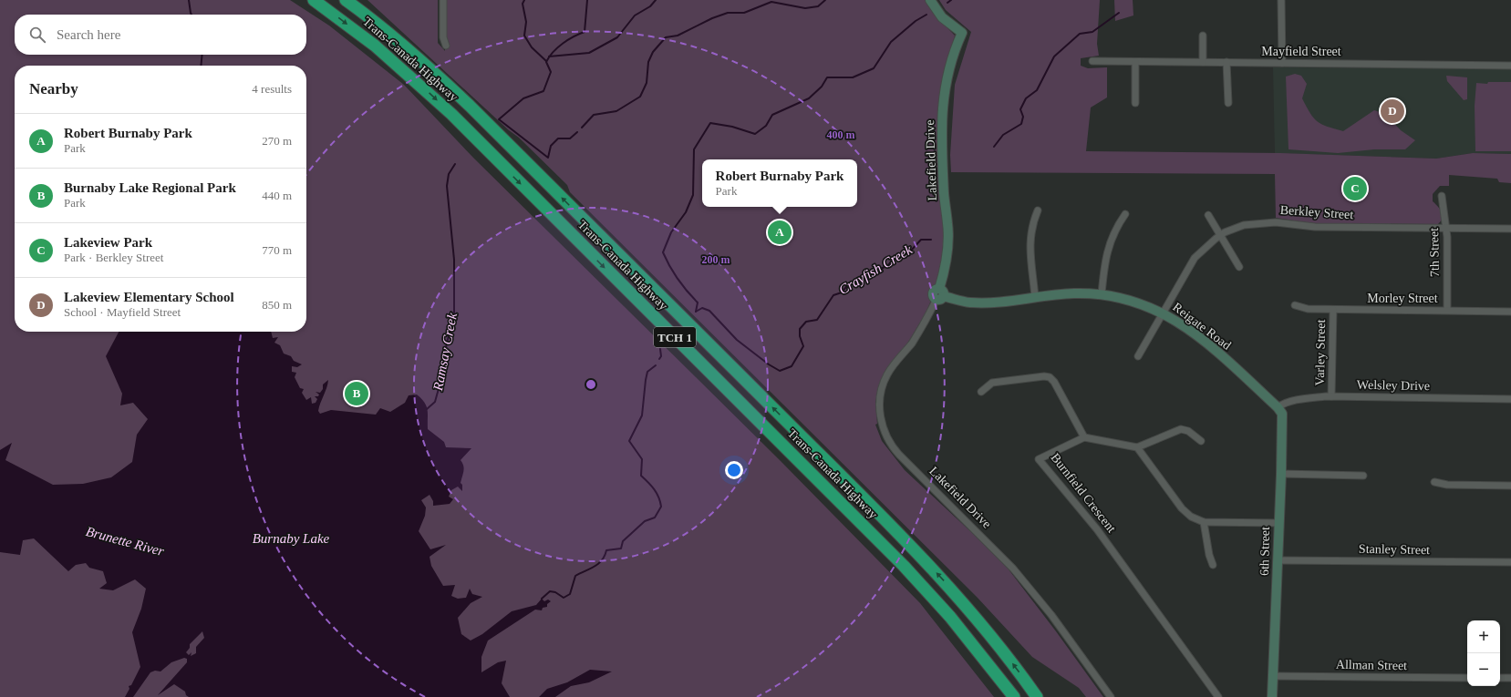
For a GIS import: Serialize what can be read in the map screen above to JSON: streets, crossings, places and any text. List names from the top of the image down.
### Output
{
  "streets": {
    "highway": ["Trans-Canada Highway", "TCH 1"],
    "street": [
      "Mayfield Street",
      "Lakefield Drive",
      "Berkley Street",
      "7th Street",
      "Morley Street",
      "Reigate Road",
      "Varley Street",
      "Welsley Drive",
      "Burnfield Crescent",
      "Stanley Street",
      "6th Street",
      "Allman Street"
    ]
  },
  "crossings": [
    ["Lakefield Drive", "Reigate Road"],
    ["Berkley Street", "7th Street"],
    ["Berkley Street", "Reigate Road"],
    ["7th Street", "Morley Street"],
    ["Morley Street", "Varley Street"],
    ["Reigate Road", "Welsley Drive"],
    ["Reigate Road", "6th Street"],
    ["Varley Street", "Welsley Drive"],
    ["Welsley Drive", "6th Street"],
    ["Stanley Street", "6th Street"],
    ["6th Street", "Allman Street"]
  ],
  "water": [
    "Crayfish Creek",
    "Ramsay Creek",
    "Burnaby Lake",
    "Brunette River"
  ],
  "page": {
    "search": "Search here",
    "heading": ["Nearby", "4 results"],
    "pins": [
      "D",
      "C",
      "A",
      "B"
    ],
    "list": [
      {
        "mark": "A",
        "name": "Robert Burnaby Park",
        "note": "Park",
        "value": "270 m"
      },
      {
        "mark": "B",
        "name": "Burnaby Lake Regional Park",
        "note": "Park",
        "value": "440 m"
      },
      {
        "mark": "C",
        "name": "Lakeview Park",
        "note": "Park · Berkley Street",
        "value": "770 m"
      },
      {
        "mark": "D",
        "name": "Lakeview Elementary School",
        "note": "School · Mayfield Street",
        "value": "850 m"
      }
    ],
    "popup": ["Robert Burnaby Park", "Park"],
    "map_buttons": ["+", "−"]
  },
  "rings": ["400 m", "200 m"]
}
